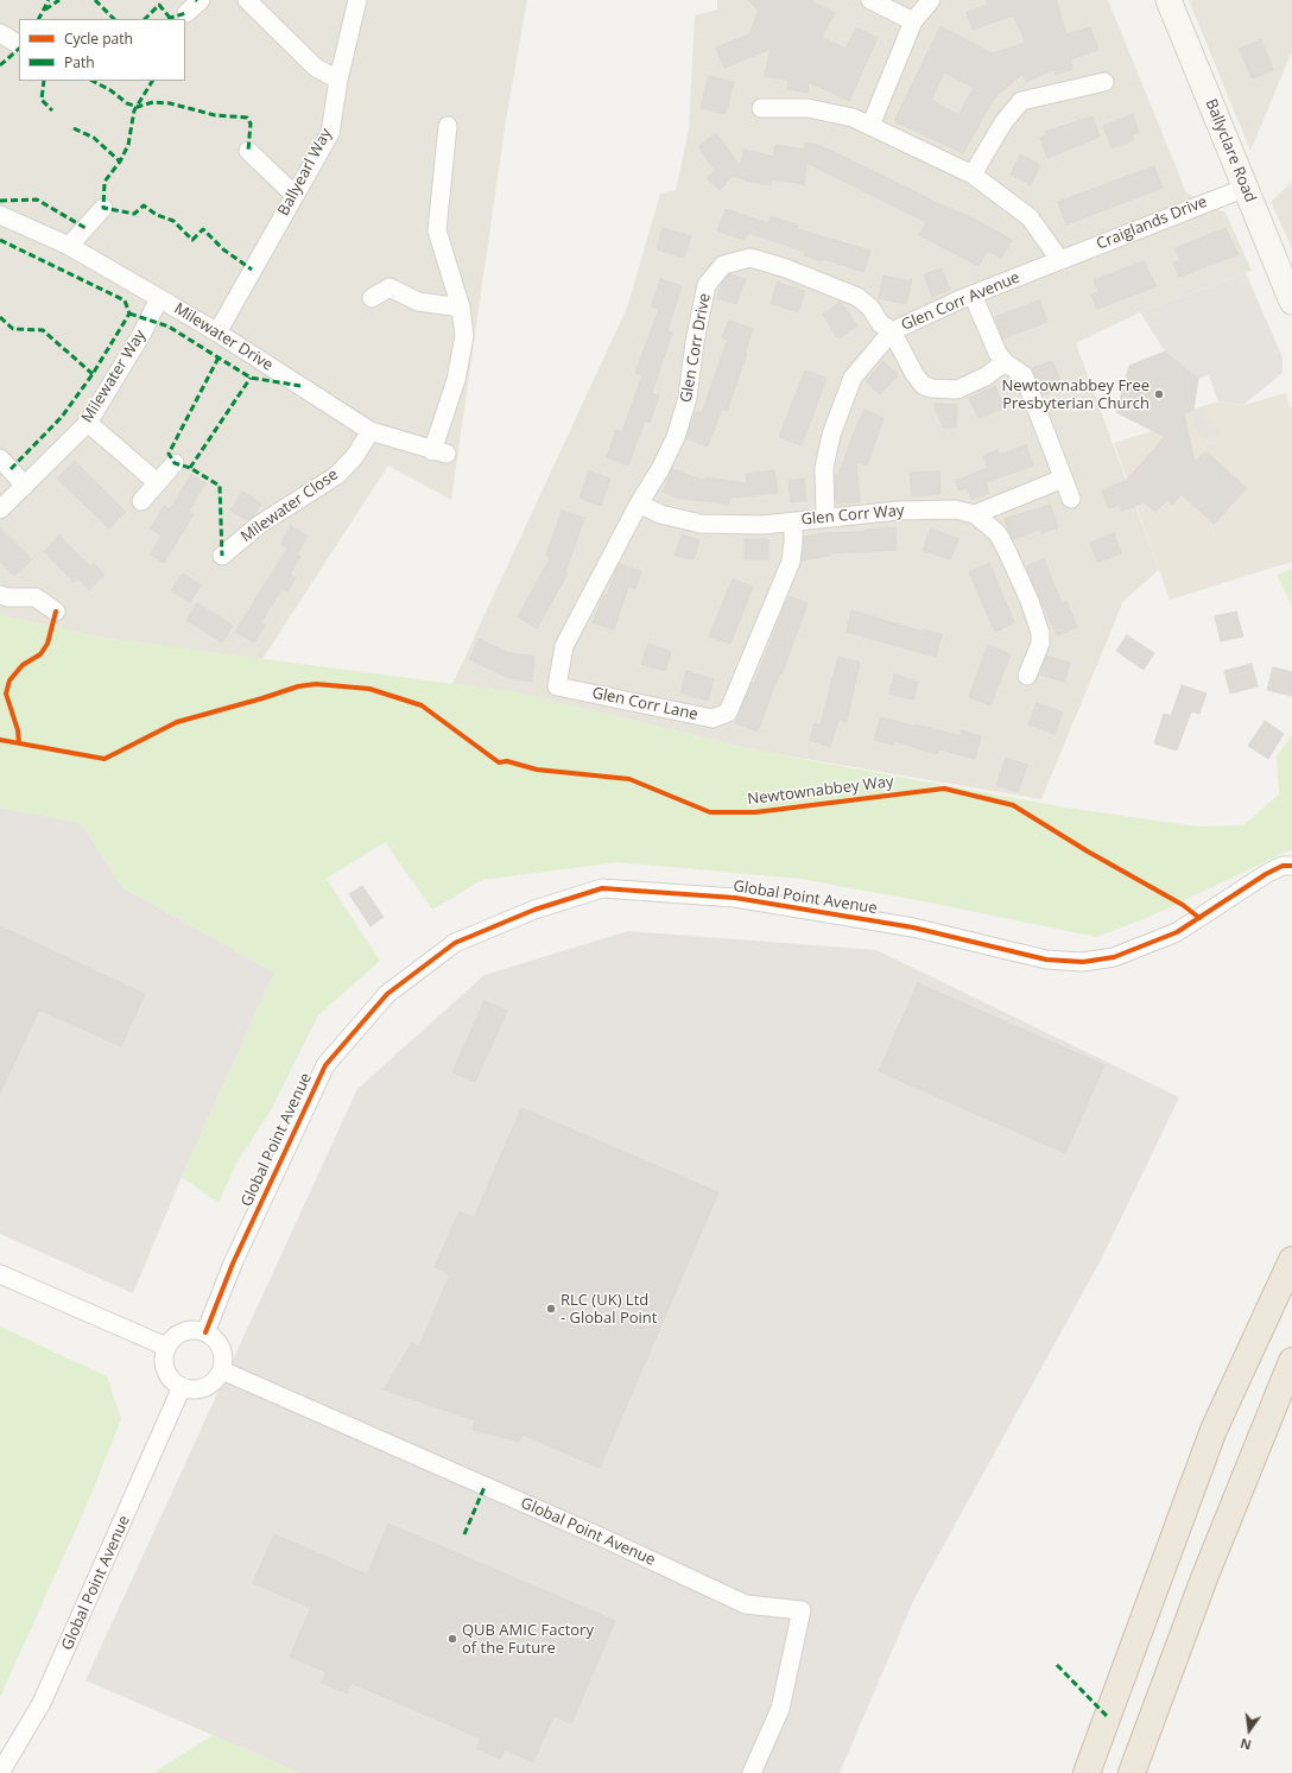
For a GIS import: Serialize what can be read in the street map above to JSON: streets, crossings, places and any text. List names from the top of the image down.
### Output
{
  "streets": {
    "main road": ["Ballyclare Road"],
    "street": [
      "Ballyearl Way",
      "Craiglands Drive",
      "Glen Corr Avenue",
      "Milewater Drive",
      "Glen Corr Drive",
      "Milewater Way",
      "Milewater Close",
      "Glen Corr Way",
      "Glen Corr Lane",
      "Global Point Avenue"
    ],
    "cycle path": ["Newtownabbey Way"]
  },
  "crossings": [
    ["Ballyclare Road", "Craiglands Drive"],
    ["Ballyearl Way", "Milewater Drive"],
    ["Craiglands Drive", "Glen Corr Avenue"],
    ["Glen Corr Avenue", "Glen Corr Drive"],
    ["Glen Corr Avenue", "Glen Corr Way"],
    ["Milewater Drive", "Milewater Way"],
    ["Milewater Drive", "Milewater Close"],
    ["Glen Corr Drive", "Glen Corr Way"],
    ["Glen Corr Drive", "Glen Corr Lane"],
    ["Glen Corr Way", "Glen Corr Lane"]
  ],
  "places": ["Newtownabbey Free Presbyterian Church", "RLC (UK) Ltd - Global Point", "QUB AMIC Factory of the Future"],
  "legend": ["Cycle path", "Path"],
  "north": "bottom"
}
